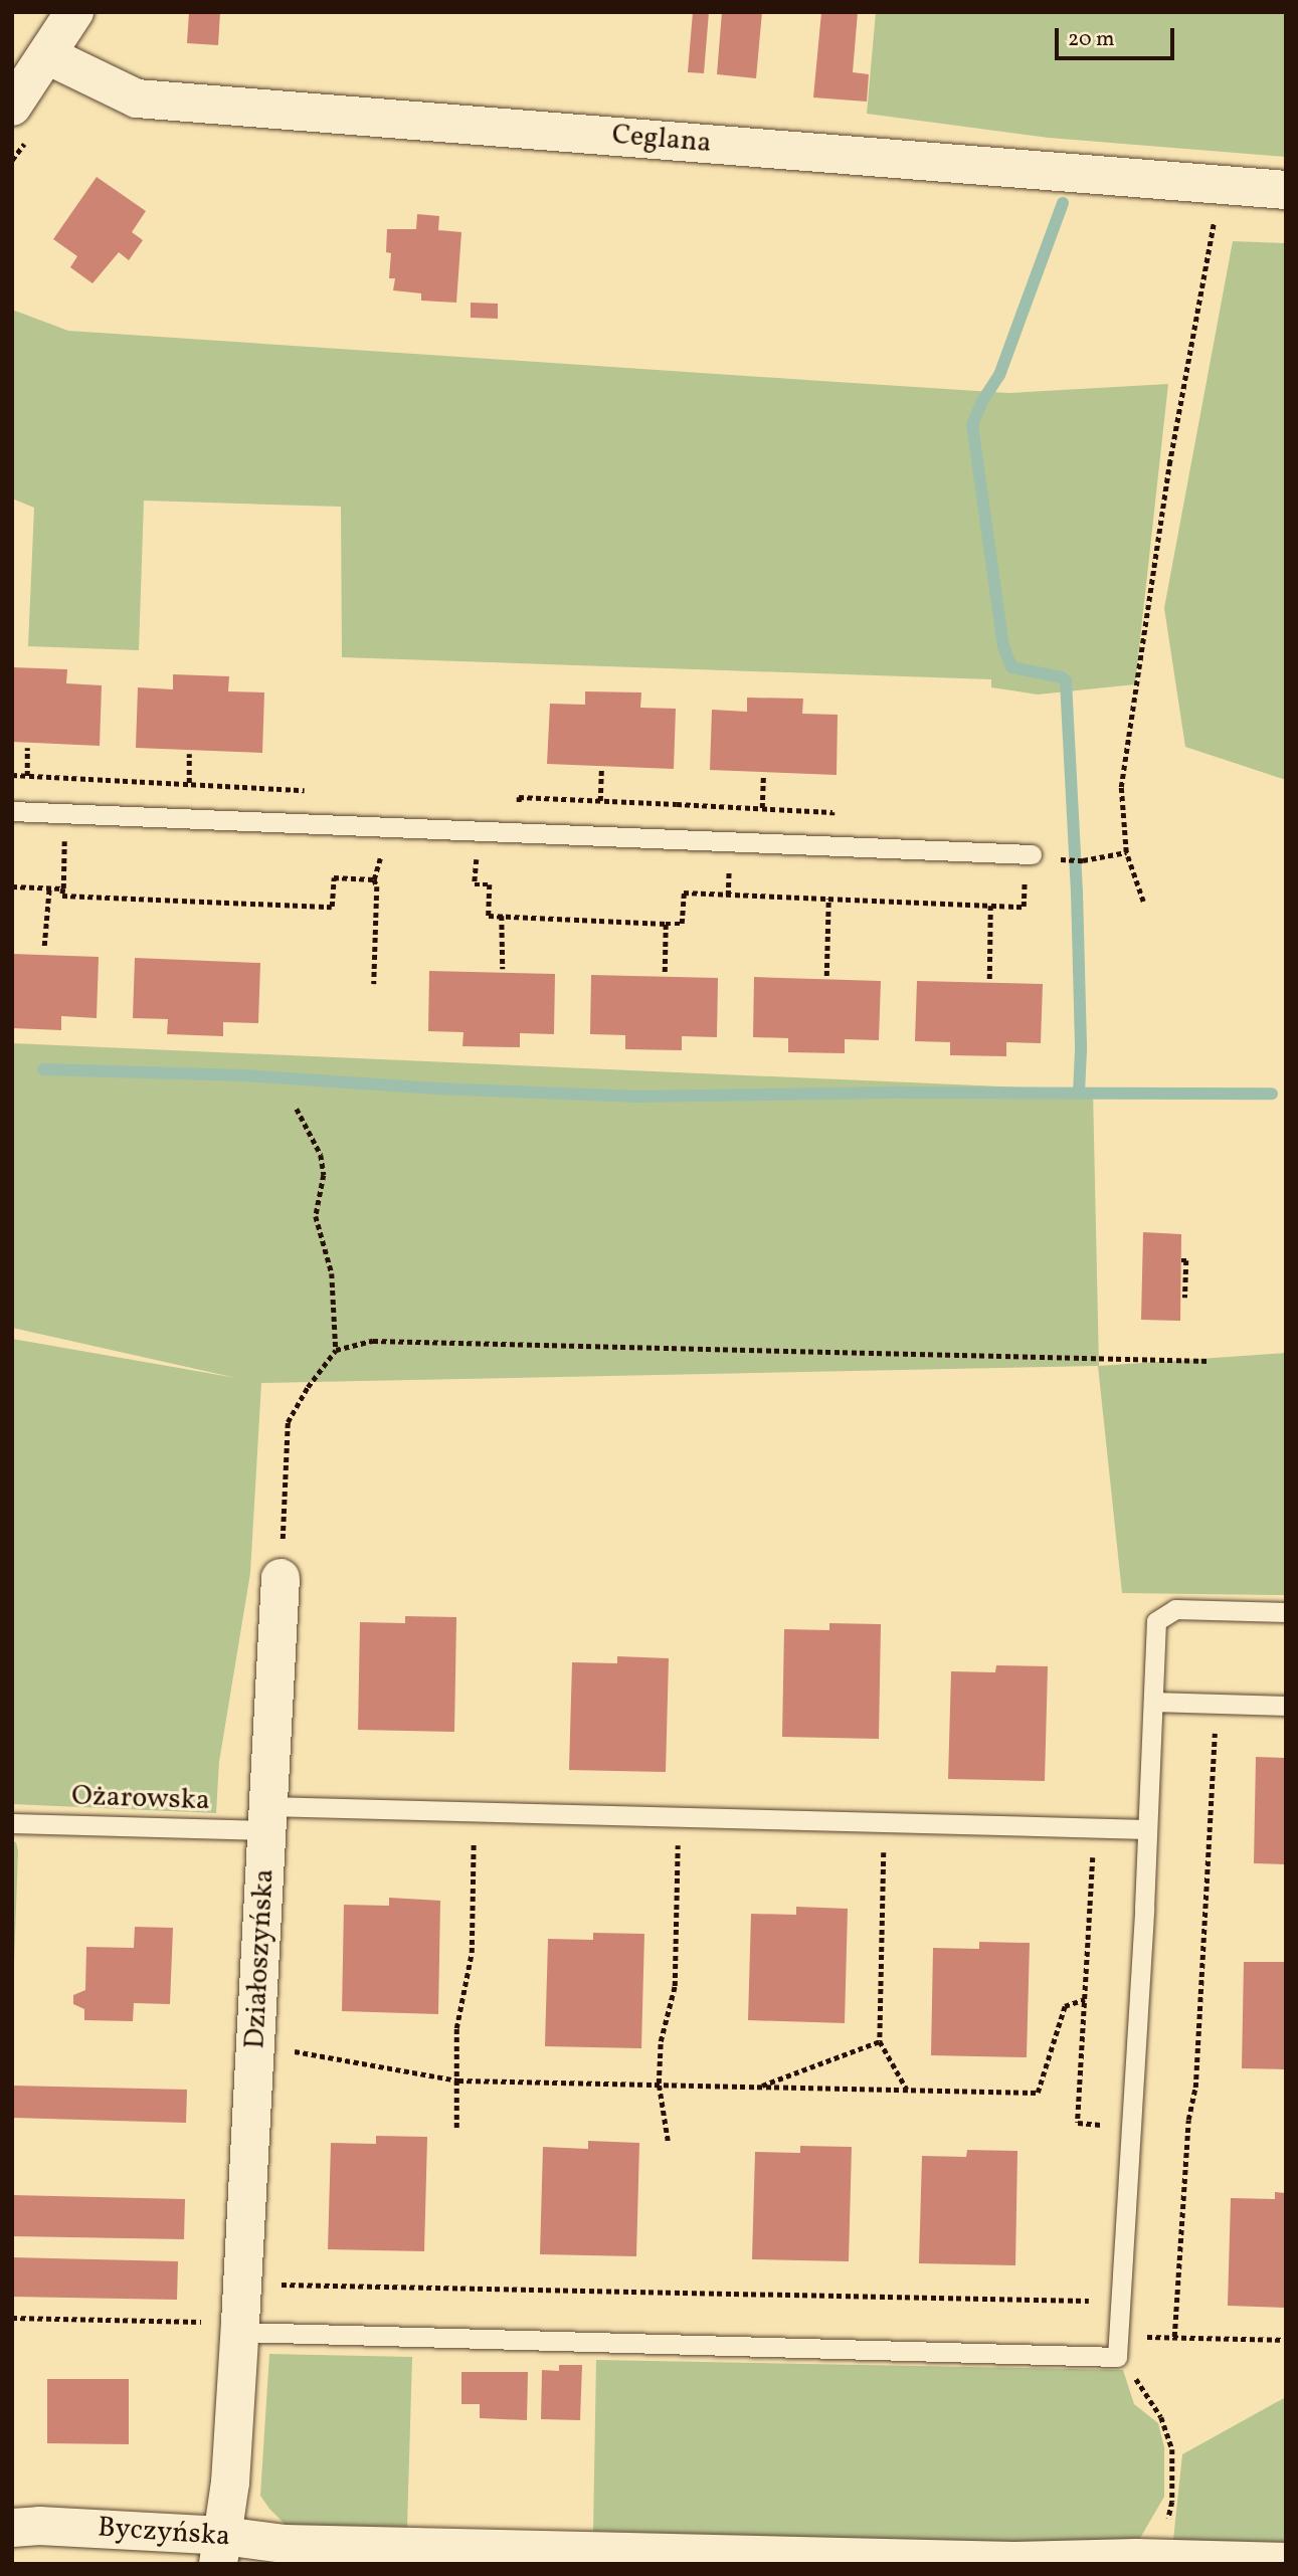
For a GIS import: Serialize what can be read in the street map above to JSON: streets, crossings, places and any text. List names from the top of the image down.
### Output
{
  "streets": {
    "street": ["Ceglana", "Działoszyńska", "Byczyńska"],
    "lane": ["Ożarowska"]
  },
  "crossings": [
    ["Ożarowska", "Działoszyńska"],
    ["Działoszyńska", "Byczyńska"]
  ],
  "scale_bar": "20 m"
}
